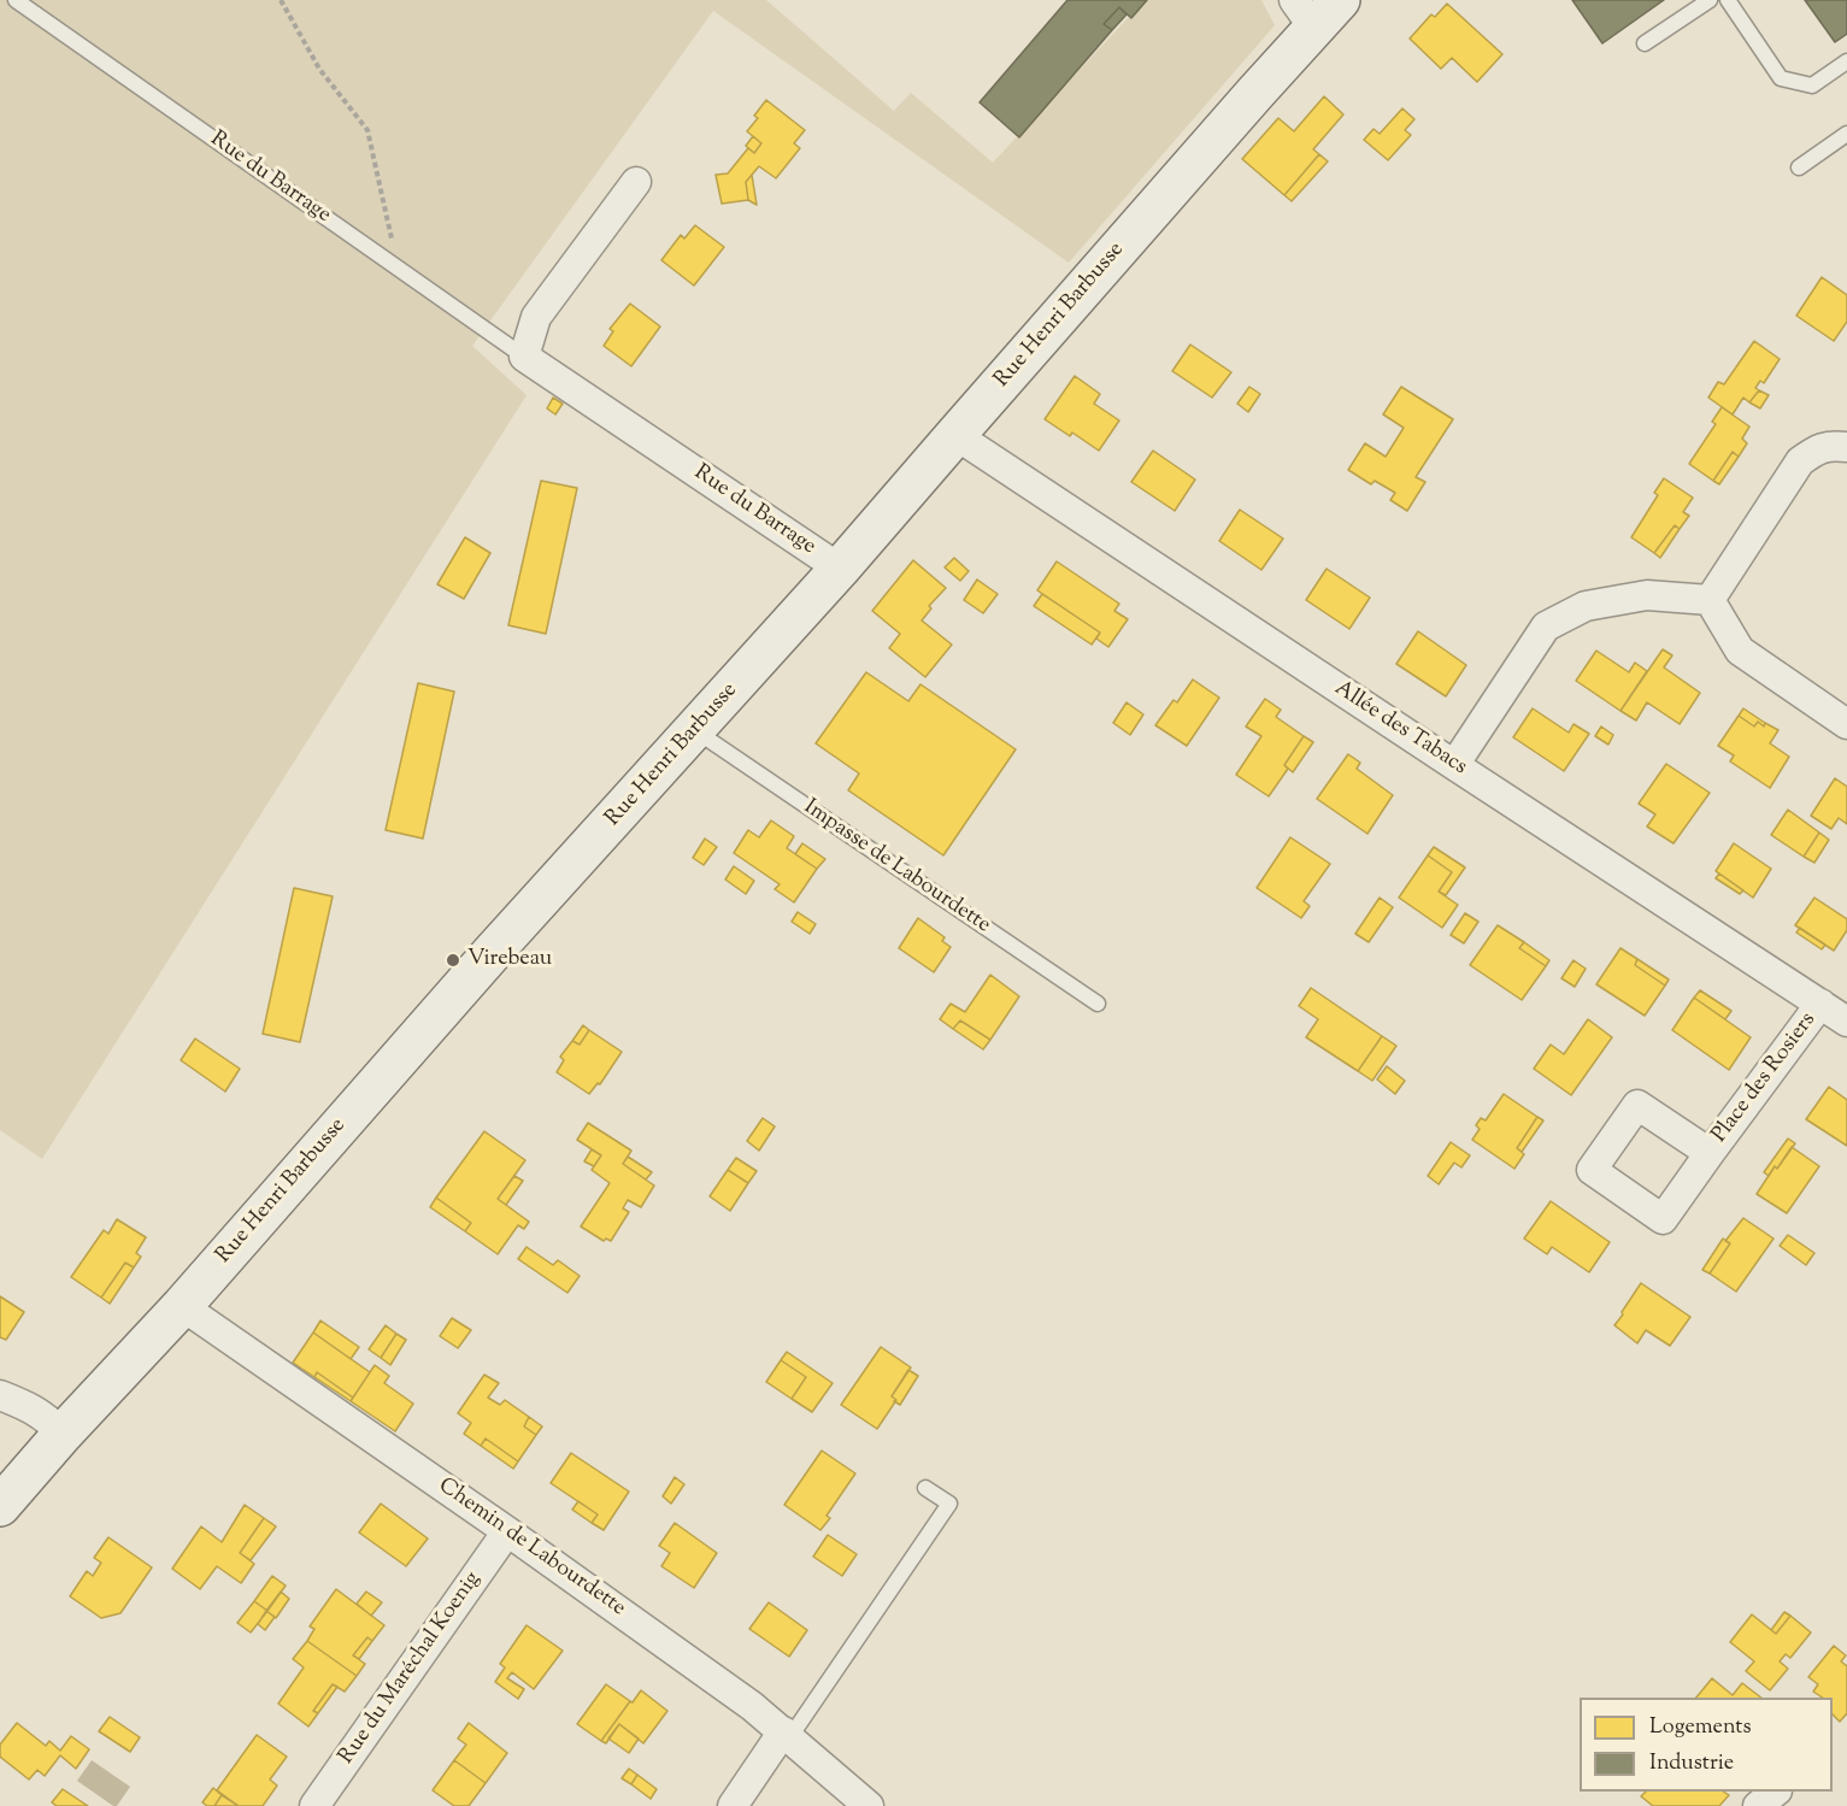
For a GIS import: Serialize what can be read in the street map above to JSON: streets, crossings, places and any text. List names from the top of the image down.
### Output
{
  "streets": {
    "main road": ["Rue Henri Barbusse"],
    "street": [
      "Rue du Barrage",
      "Allée des Tabacs",
      "Place des Rosiers",
      "Chemin de Labourdette",
      "Rue du Maréchal Koenig"
    ],
    "lane": ["Impasse de Labourdette"]
  },
  "crossings": [
    ["Rue du Barrage", "Rue Henri Barbusse"],
    ["Rue Henri Barbusse", "Allée des Tabacs"],
    ["Rue Henri Barbusse", "Impasse de Labourdette"],
    ["Rue Henri Barbusse", "Chemin de Labourdette"],
    ["Allée des Tabacs", "Place des Rosiers"],
    ["Chemin de Labourdette", "Rue du Maréchal Koenig"]
  ],
  "places": ["Virebeau"],
  "legend": ["Logements", "Industrie"]
}
